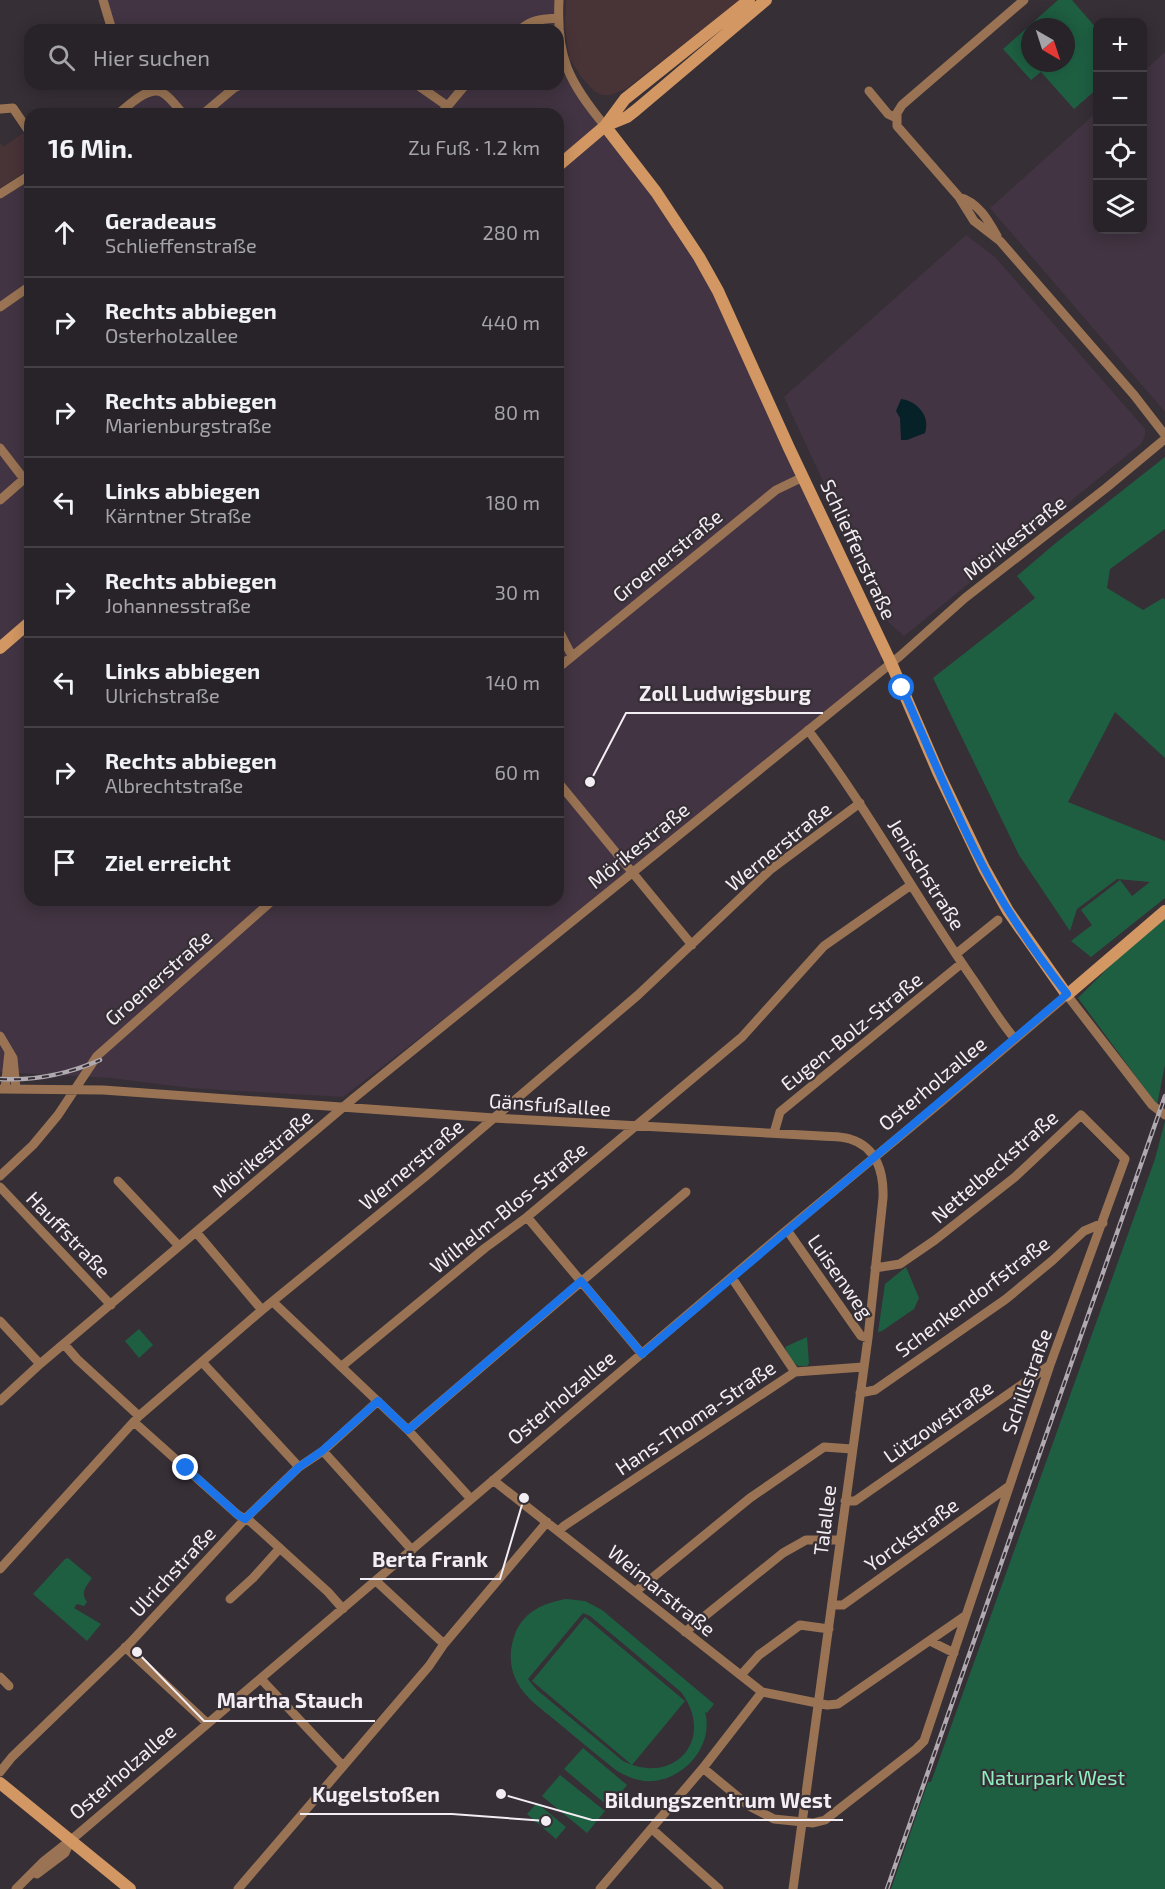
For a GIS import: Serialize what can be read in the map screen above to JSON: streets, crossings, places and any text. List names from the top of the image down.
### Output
{
  "streets": {
    "street": [
      "Mörikestraße",
      "Schlieffenstraße",
      "Groenerstraße",
      "Wernerstraße",
      "Jenischstraße",
      "Eugen-Bolz-Straße",
      "Osterholzallee",
      "Gänsfußallee",
      "Nettelbeckstraße",
      "Wilhelm-Blos-Straße",
      "Hauffstraße",
      "Luisenweg",
      "Schenkendorfstraße",
      "Schillstraße",
      "Hans-Thoma-Straße",
      "Lützowstraße",
      "Talallee",
      "Yorckstraße",
      "Ulrichstraße",
      "Weimarstraße"
    ]
  },
  "crossings": [
    ["Mörikestraße", "Schlieffenstraße"],
    ["Mörikestraße", "Jenischstraße"],
    ["Mörikestraße", "Gänsfußallee"],
    ["Mörikestraße", "Hauffstraße"],
    ["Schlieffenstraße", "Groenerstraße"],
    ["Schlieffenstraße", "Osterholzallee"],
    ["Groenerstraße", "Gänsfußallee"],
    ["Wernerstraße", "Jenischstraße"],
    ["Wernerstraße", "Gänsfußallee"],
    ["Jenischstraße", "Eugen-Bolz-Straße"],
    ["Jenischstraße", "Osterholzallee"],
    ["Jenischstraße", "Wilhelm-Blos-Straße"],
    ["Eugen-Bolz-Straße", "Gänsfußallee"],
    ["Osterholzallee", "Gänsfußallee"],
    ["Osterholzallee", "Luisenweg"],
    ["Osterholzallee", "Talallee"],
    ["Osterholzallee", "Weimarstraße"],
    ["Gänsfußallee", "Wilhelm-Blos-Straße"],
    ["Gänsfußallee", "Talallee"],
    ["Nettelbeckstraße", "Schillstraße"],
    ["Nettelbeckstraße", "Talallee"],
    ["Luisenweg", "Talallee"],
    ["Schenkendorfstraße", "Schillstraße"],
    ["Schenkendorfstraße", "Talallee"],
    ["Schillstraße", "Lützowstraße"],
    ["Schillstraße", "Talallee"],
    ["Schillstraße", "Yorckstraße"],
    ["Hans-Thoma-Straße", "Talallee"],
    ["Hans-Thoma-Straße", "Weimarstraße"],
    ["Lützowstraße", "Talallee"],
    ["Talallee", "Yorckstraße"],
    ["Talallee", "Weimarstraße"]
  ],
  "parks": ["Naturpark West"],
  "places": [
    "Zoll Ludwigsburg",
    "Berta Frank",
    "Martha Stauch",
    "Bildungszentrum West",
    "Kugelstoßen"
  ],
  "north": "bottom right",
  "page": {
    "map_buttons": ["+", "−"],
    "search": "Hier suchen",
    "heading": ["16 Min.", "Zu Fuß · 1.2 km"],
    "list": [
      ["Geradeaus", "Schlieffenstraße", "280 m"],
      ["Rechts abbiegen", "Osterholzallee", "440 m"],
      ["Rechts abbiegen", "Marienburgstraße", "80 m"],
      ["Links abbiegen", "Kärntner Straße", "180 m"],
      ["Rechts abbiegen", "Johannesstraße", "30 m"],
      ["Links abbiegen", "Ulrichstraße", "140 m"],
      ["Rechts abbiegen", "Albrechtstraße", "60 m"],
      "Ziel erreicht"
    ]
  }
}
